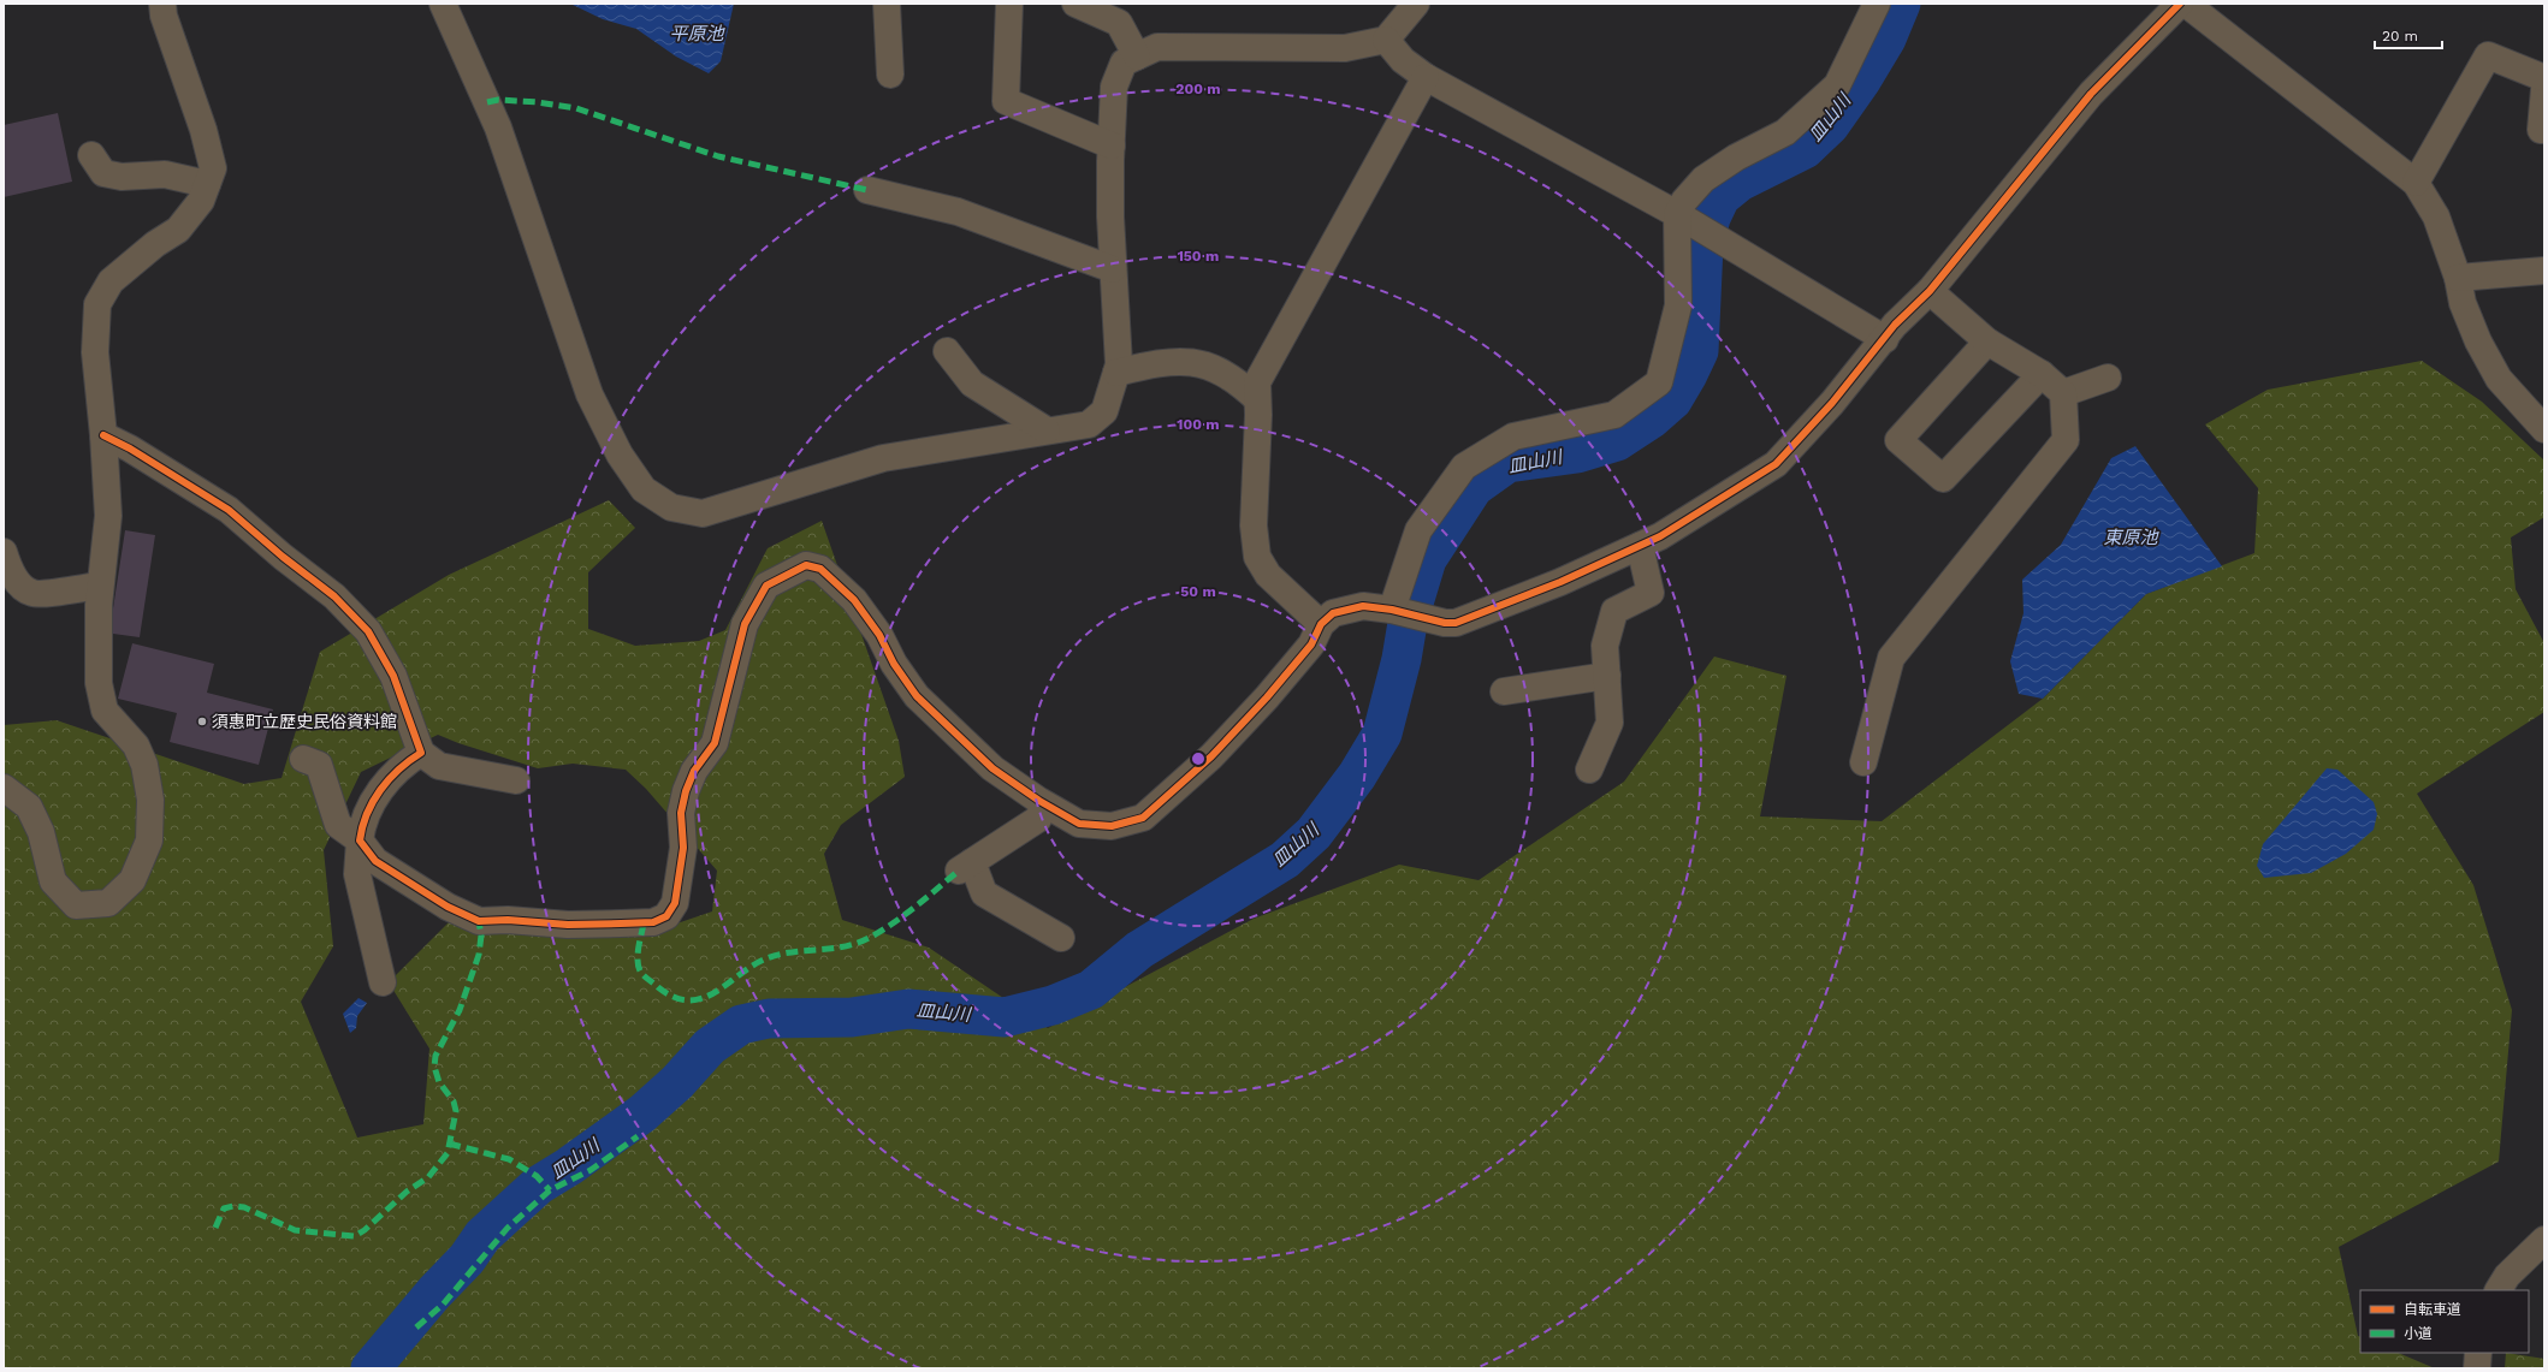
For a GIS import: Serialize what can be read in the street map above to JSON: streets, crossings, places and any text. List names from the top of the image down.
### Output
{
  "water": ["平原池", "皿山川", "東原池"],
  "places": ["須惠町立歴史民俗資料館"],
  "legend": ["自転車道", "小道"],
  "scale_bar": "20 m",
  "rings": [
    "200 m",
    "150 m",
    "100 m",
    "50 m"
  ]
}
